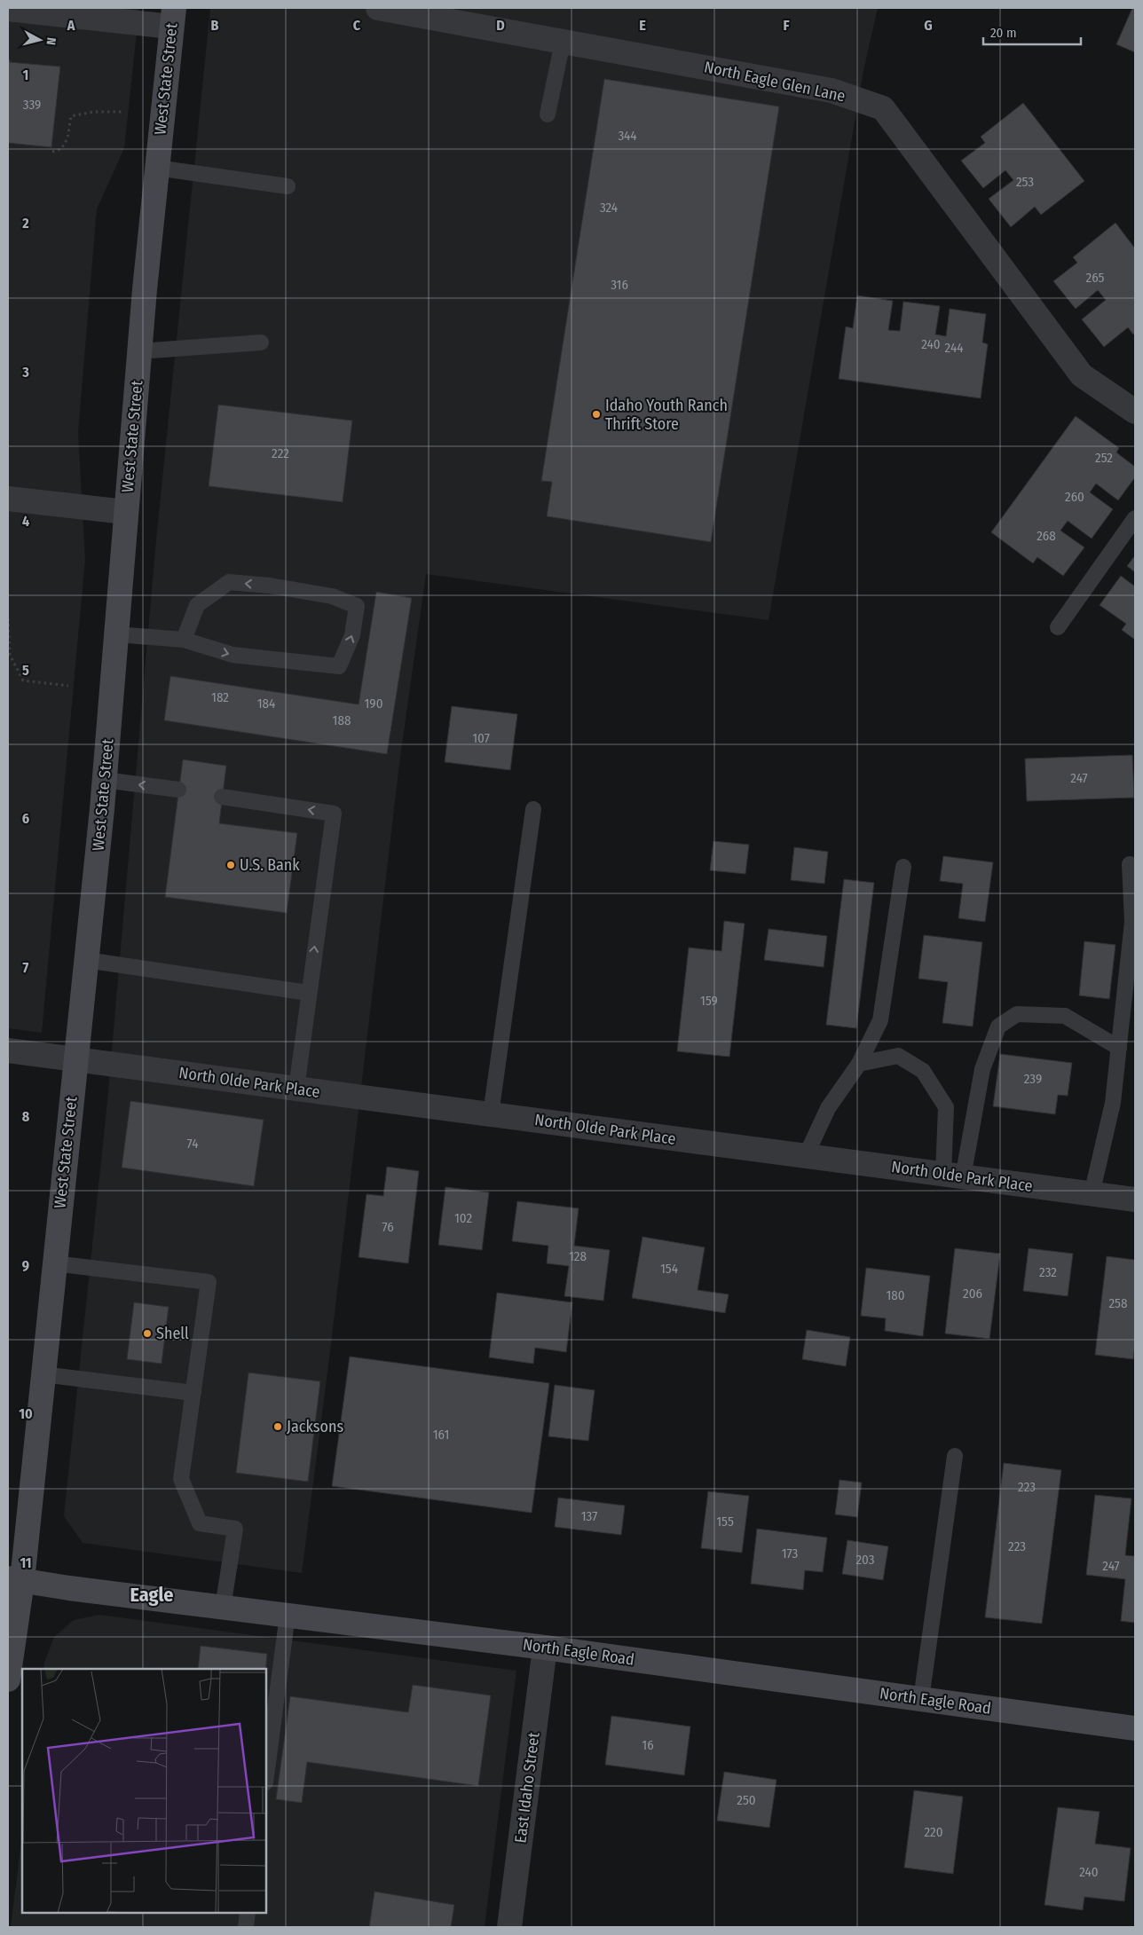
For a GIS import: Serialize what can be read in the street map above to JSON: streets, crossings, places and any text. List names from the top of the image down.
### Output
{
  "streets": {
    "main road": ["West State Street", "North Eagle Road"],
    "street": ["North Eagle Glen Lane", "North Olde Park Place", "East Idaho Street"]
  },
  "crossings": [
    ["West State Street", "North Olde Park Place"],
    ["West State Street", "North Eagle Road"],
    ["North Eagle Road", "East Idaho Street"]
  ],
  "districts": ["Eagle"],
  "places": [
    "Idaho Youth Ranch Thrift Store",
    "U.S. Bank",
    "Shell",
    "Jacksons"
  ],
  "house_numbers": [
    "339",
    "344",
    "253",
    "324",
    "265",
    "316",
    "240",
    "244",
    "222",
    "252",
    "260",
    "268",
    "182",
    "184",
    "190",
    "188",
    "107",
    "247",
    "159",
    "239",
    "74",
    "102",
    "76",
    "128",
    "154",
    "232",
    "206",
    "180",
    "258",
    "161",
    "223",
    "137",
    "155",
    "223",
    "173",
    "203",
    "247",
    "16",
    "250",
    "220",
    "240"
  ],
  "scale_bar": "20 m",
  "north": "right",
  "grid": {
    "columns": [
      "A",
      "B",
      "C",
      "D",
      "E",
      "F",
      "G"
    ],
    "rows": [
      "1",
      "2",
      "3",
      "4",
      "5",
      "6",
      "7",
      "8",
      "9",
      "10",
      "11"
    ]
  }
}
